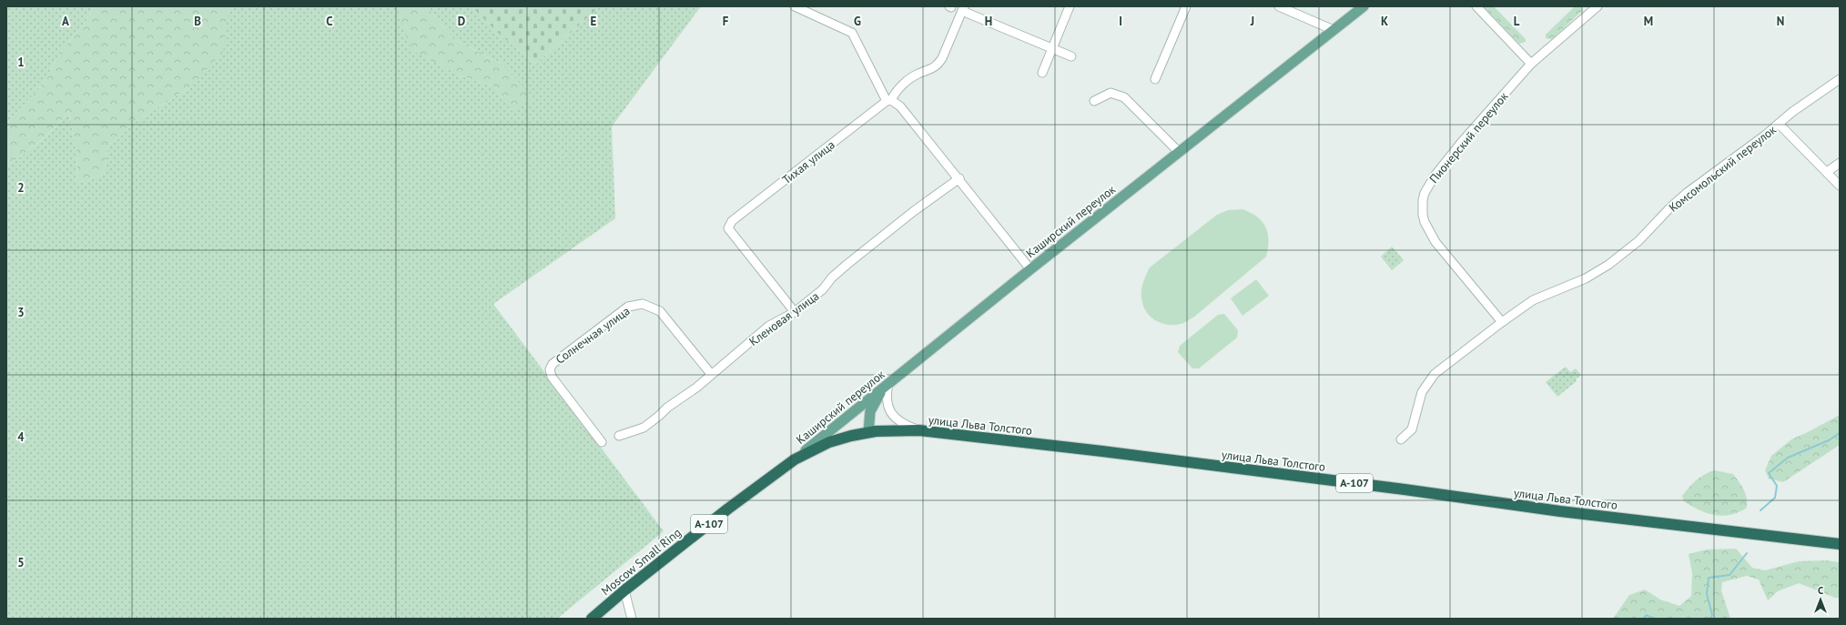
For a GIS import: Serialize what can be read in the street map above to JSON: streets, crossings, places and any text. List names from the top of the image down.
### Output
{
  "streets": {
    "highway": ["улица Льва Толстого", "А-107", "Moscow Small Ring"],
    "main road": ["Каширский переулок"],
    "street": [
      "Пионерский переулок",
      "Тихая улица",
      "Комсомольский переулок",
      "Кленовая улица",
      "Солнечная улица"
    ]
  },
  "crossings": [
    ["Пионерский переулок", "Комсомольский переулок"],
    ["Тихая улица", "Кленовая улица"],
    ["Каширский переулок", "улица Льва Толстого"],
    ["Каширский переулок", "Moscow Small Ring"],
    ["Кленовая улица", "Солнечная улица"],
    ["улица Льва Толстого", "Moscow Small Ring"]
  ],
  "north": "top",
  "grid": {
    "columns": [
      "A",
      "B",
      "C",
      "D",
      "E",
      "F",
      "G",
      "H",
      "I",
      "J",
      "K",
      "L",
      "M",
      "N"
    ],
    "rows": [
      "1",
      "2",
      "3",
      "4",
      "5"
    ]
  }
}
